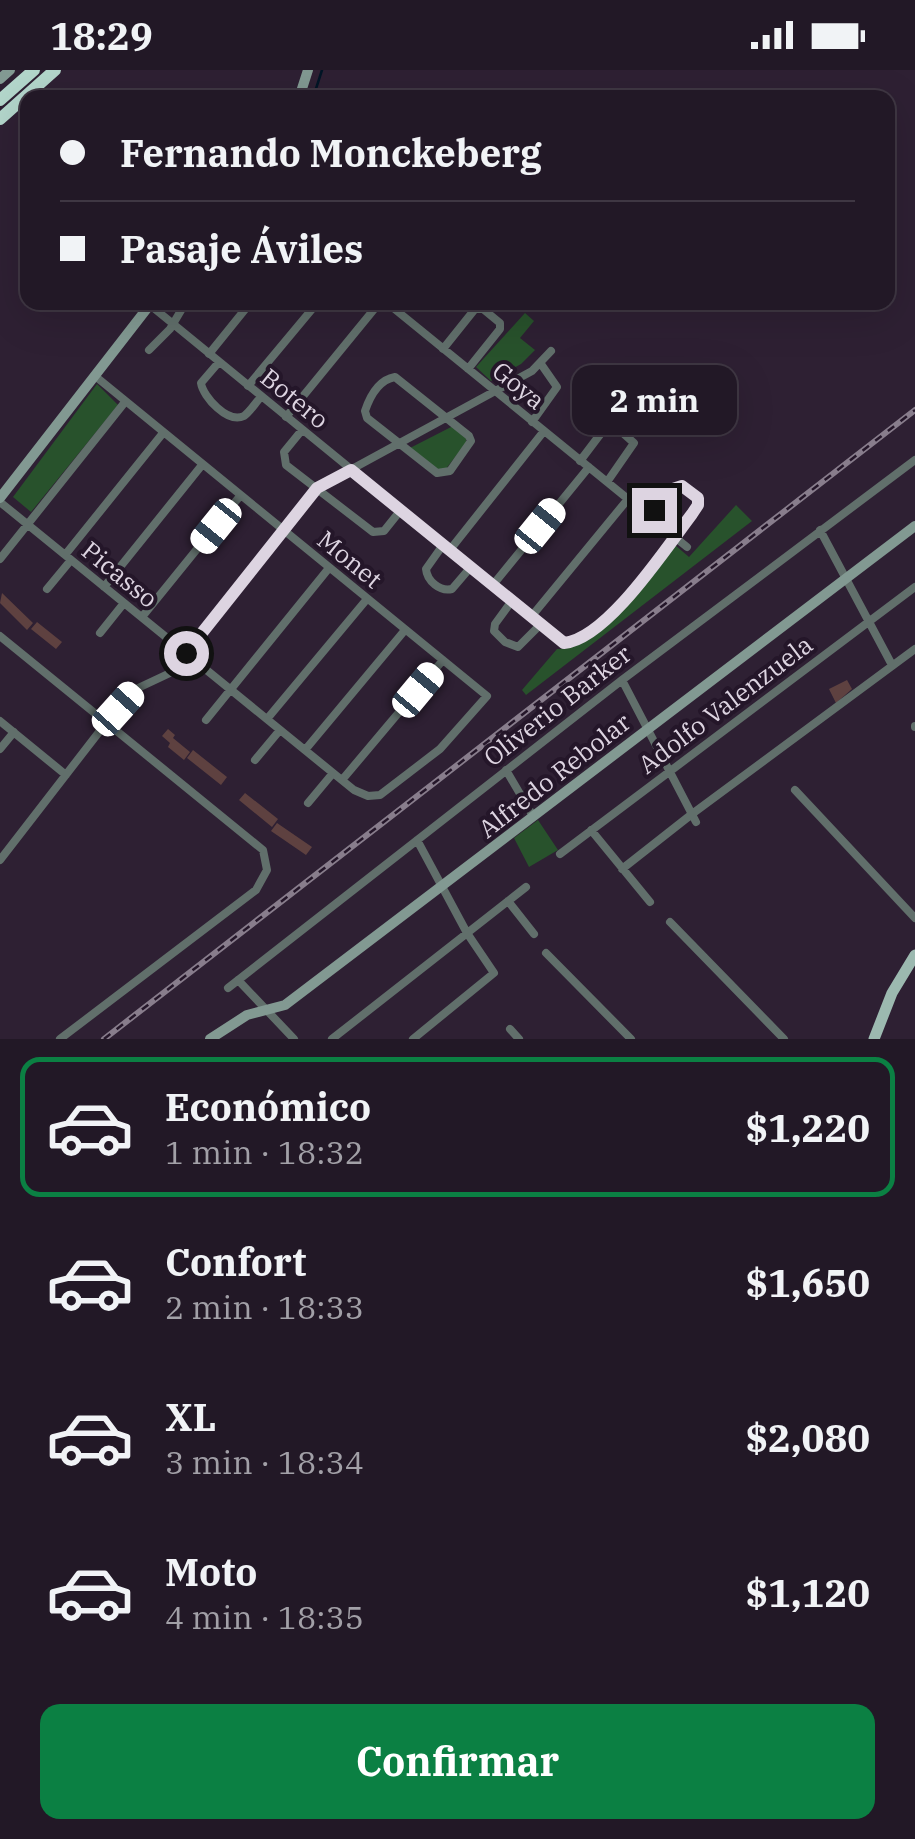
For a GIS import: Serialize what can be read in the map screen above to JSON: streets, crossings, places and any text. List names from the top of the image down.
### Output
{
  "streets": {
    "street": [
      "Goya",
      "Botero",
      "Monet",
      "Picasso",
      "Adolfo Valenzuela",
      "Oliverio Barker",
      "Alfredo Rebolar"
    ]
  },
  "crossings": [
    ["Goya", "Botero"],
    ["Monet", "Picasso"]
  ],
  "page": {
    "status": "18:29",
    "banner": ["Fernando Monckeberg", "Pasaje Áviles"],
    "bubble": "2 min",
    "list": [
      {
        "name": "Económico",
        "note": "1 min · 18:32",
        "value": "$1,220"
      },
      {
        "name": "Confort",
        "note": "2 min · 18:33",
        "value": "$1,650"
      },
      {
        "name": "XL",
        "note": "3 min · 18:34",
        "value": "$2,080"
      },
      {
        "name": "Moto",
        "note": "4 min · 18:35",
        "value": "$1,120"
      }
    ],
    "buttons": "Confirmar"
  }
}
